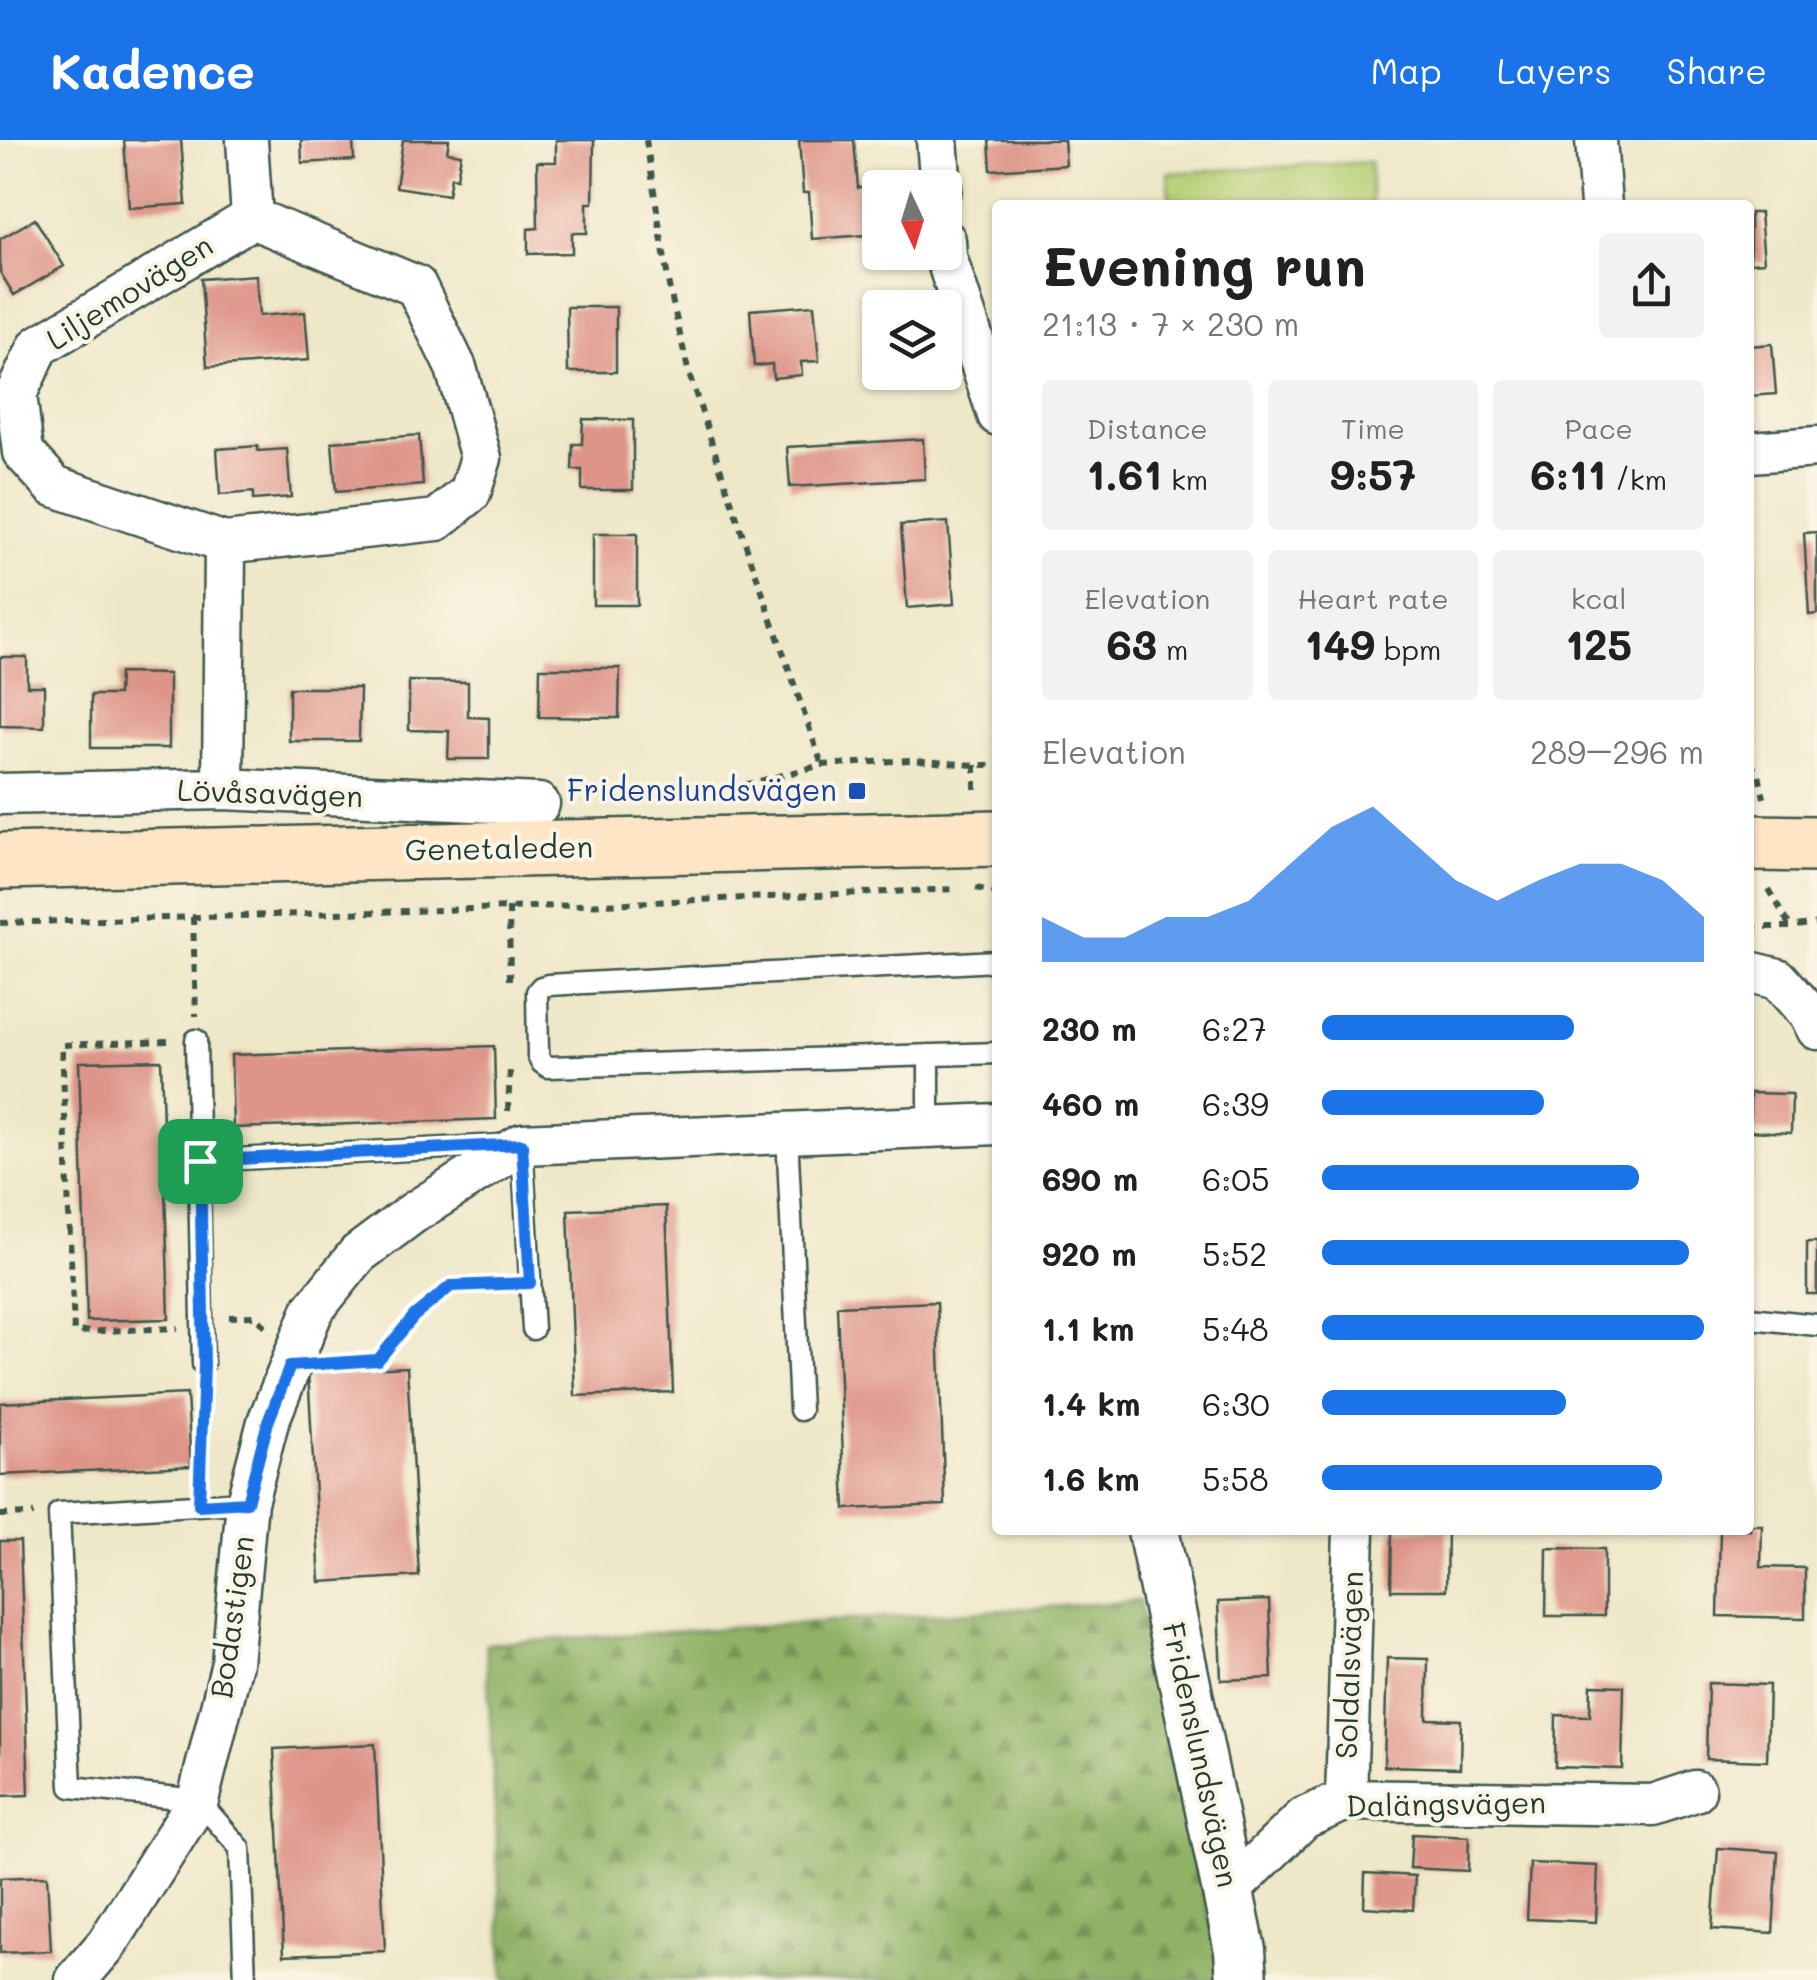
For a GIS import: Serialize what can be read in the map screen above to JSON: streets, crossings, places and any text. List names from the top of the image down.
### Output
{
  "streets": {
    "main road": ["Genetaleden"],
    "street": [
      "Liljemovägen",
      "Lövåsavägen",
      "Bodastigen",
      "Soldalsvägen",
      "Fridenslundsvägen",
      "Dalängsvägen"
    ]
  },
  "crossings": [
    ["Soldalsvägen", "Dalängsvägen"],
    ["Fridenslundsvägen", "Dalängsvägen"]
  ],
  "places": {
    "transit": ["Fridenslundsvägen"]
  },
  "north": "bottom",
  "page": {
    "header": "Kadence",
    "nav": ["Map", "Layers", "Share"],
    "heading": ["Evening run", "21:13 · 7 × 230 m"],
    "stats": [
      ["Distance", "1.61 km"],
      ["Time", "9:57"],
      ["Pace", "6:11 /km"],
      ["Elevation", "63 m"],
      ["Heart rate", "149 bpm"],
      ["kcal", "125"]
    ],
    "chart": ["Elevation", "289–296 m"],
    "list": [
      {
        "name": "230 m",
        "note": "6:27"
      },
      {
        "name": "460 m",
        "note": "6:39"
      },
      {
        "name": "690 m",
        "note": "6:05"
      },
      {
        "name": "920 m",
        "note": "5:52"
      },
      {
        "name": "1.1 km",
        "note": "5:48"
      },
      {
        "name": "1.4 km",
        "note": "6:30"
      },
      {
        "name": "1.6 km",
        "note": "5:58"
      }
    ]
  }
}
